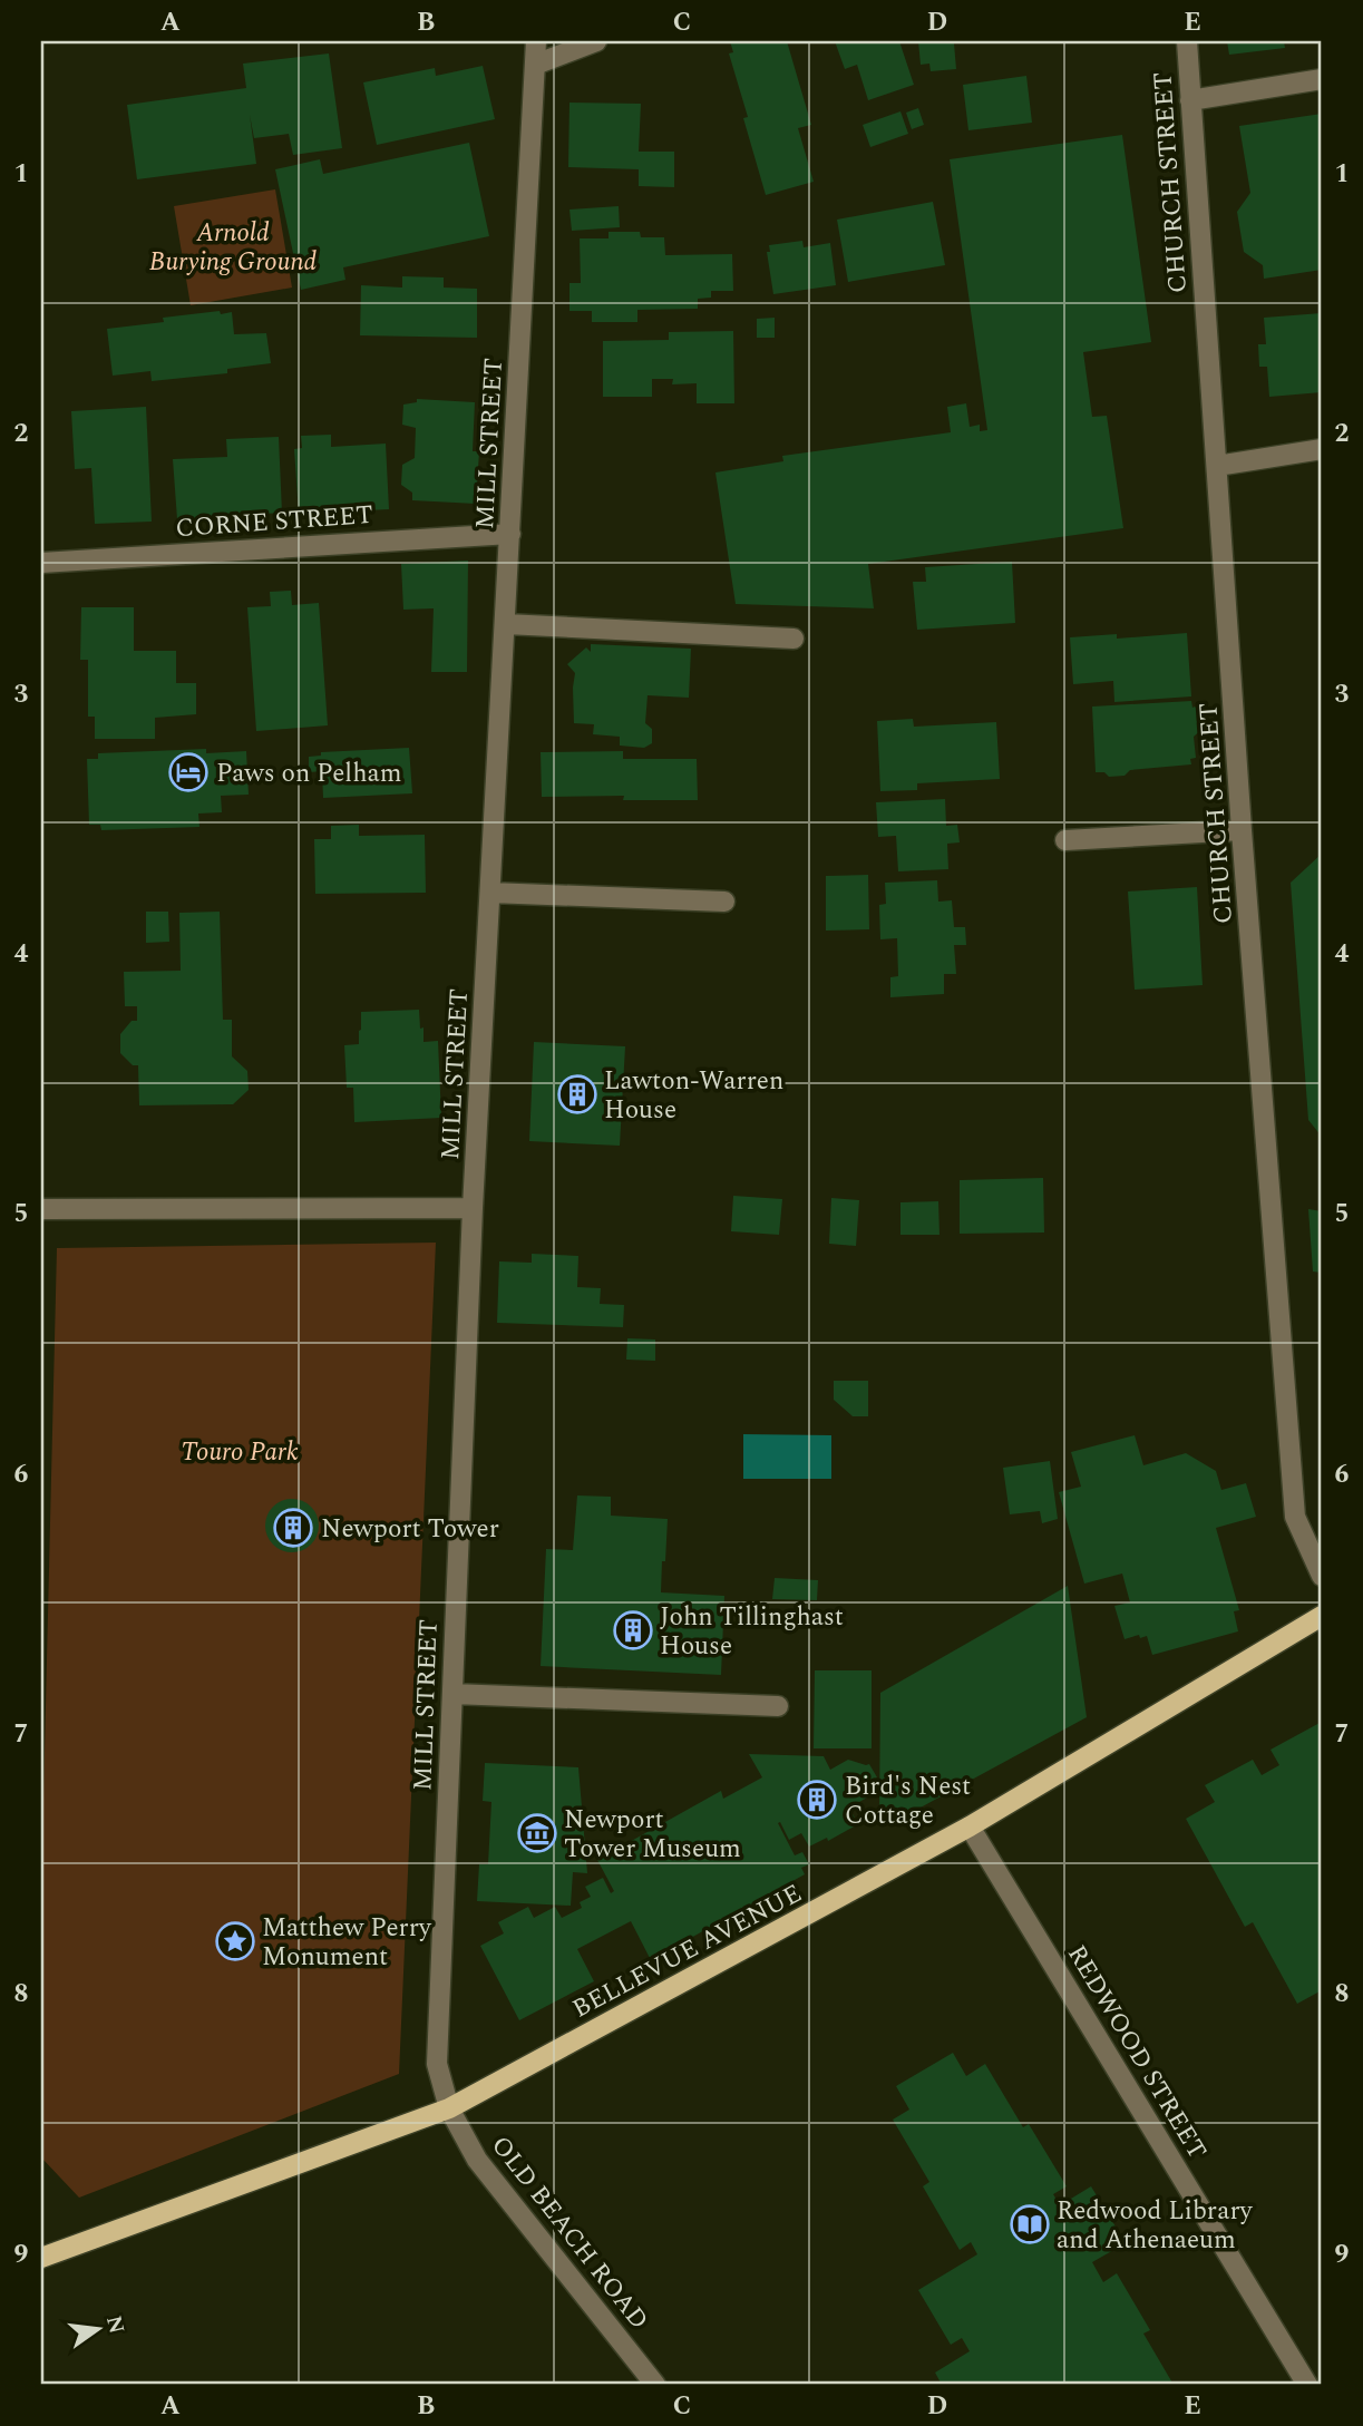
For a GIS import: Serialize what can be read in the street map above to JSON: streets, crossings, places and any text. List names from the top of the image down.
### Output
{
  "streets": {
    "main road": ["BELLEVUE AVENUE"],
    "street": [
      "CHURCH STREET",
      "MILL STREET",
      "CORNE STREET",
      "REDWOOD STREET",
      "OLD BEACH ROAD"
    ]
  },
  "crossings": [
    ["MILL STREET", "CORNE STREET"],
    ["MILL STREET", "BELLEVUE AVENUE"],
    ["MILL STREET", "OLD BEACH ROAD"],
    ["BELLEVUE AVENUE", "REDWOOD STREET"],
    ["BELLEVUE AVENUE", "OLD BEACH ROAD"]
  ],
  "parks": ["Arnold Burying Ground", "Touro Park"],
  "places": {
    "hotel": ["Paws on Pelham"],
    "building": [
      "Lawton-Warren House",
      "Newport Tower",
      "John Tillinghast House",
      "Bird's Nest Cottage"
    ],
    "museum": ["Newport Tower Museum"],
    "place": ["Matthew Perry Monument"],
    "library": ["Redwood Library and Athenaeum"]
  },
  "north": "right",
  "grid": {
    "columns": [
      "A",
      "B",
      "C",
      "D",
      "E"
    ],
    "rows": [
      "1",
      "2",
      "3",
      "4",
      "5",
      "6",
      "7",
      "8",
      "9"
    ]
  }
}
